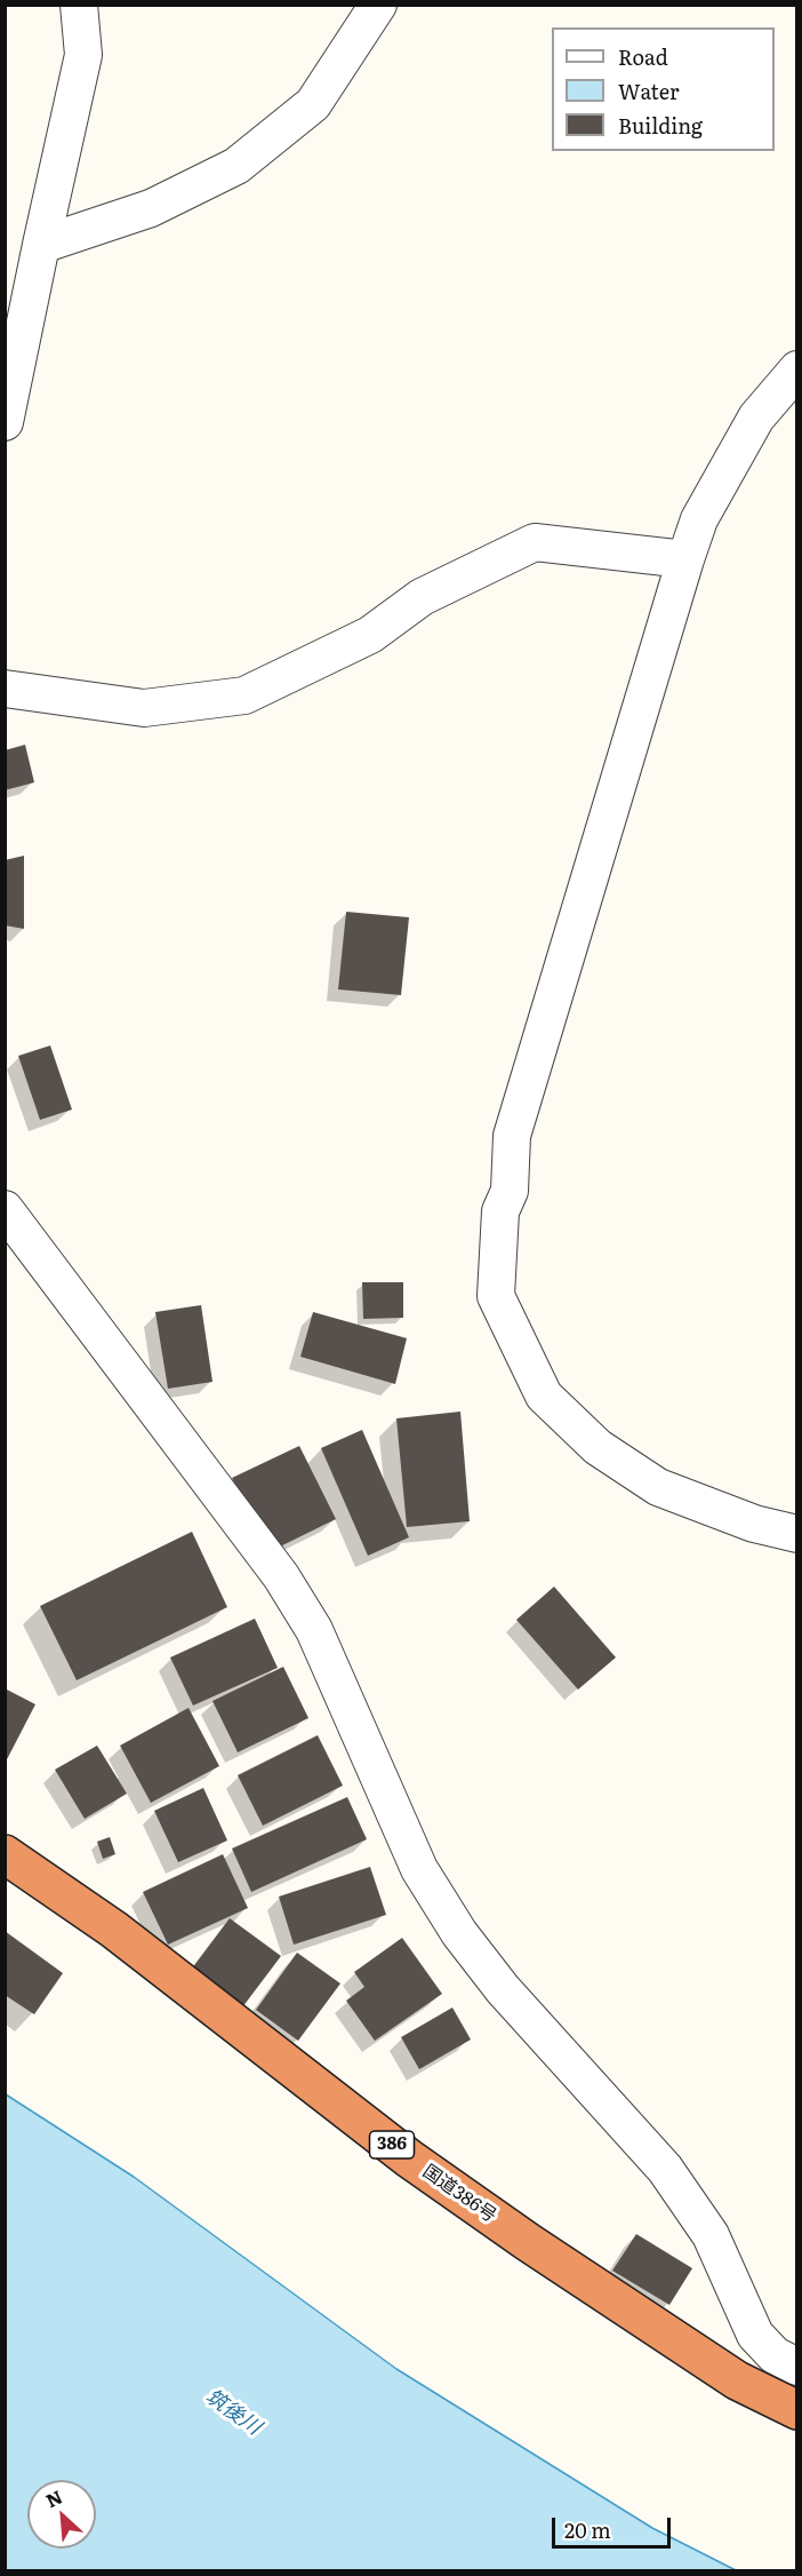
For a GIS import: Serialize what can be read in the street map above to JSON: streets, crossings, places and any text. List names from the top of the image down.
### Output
{
  "streets": {
    "highway": ["386", "国道386号"]
  },
  "water": ["筑後川"],
  "legend": ["Road", "Water", "Building"],
  "scale_bar": "20 m",
  "north": "top left"
}
